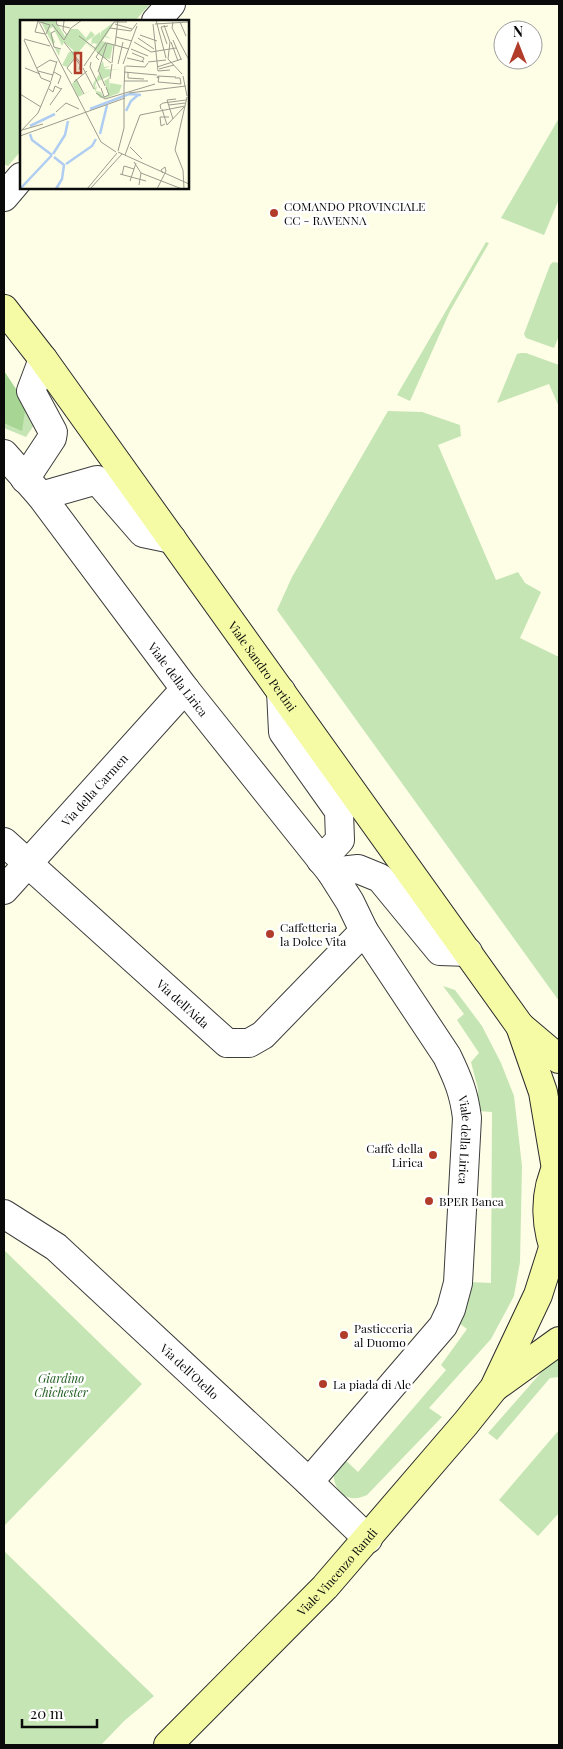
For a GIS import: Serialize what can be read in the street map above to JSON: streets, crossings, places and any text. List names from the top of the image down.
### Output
{
  "streets": {
    "main road": ["Viale Sandro Pertini", "Viale Vincenzo Randi"],
    "street": [
      "Viale della Lirica",
      "Via della Carmen",
      "Via dell'Aida",
      "Via dell'Otello"
    ]
  },
  "crossings": [
    ["Viale della Lirica", "Via della Carmen"],
    ["Viale della Lirica", "Via dell'Aida"],
    ["Viale della Lirica", "Via dell'Otello"],
    ["Via della Carmen", "Via dell'Aida"],
    ["Via dell'Otello", "Viale Vincenzo Randi"]
  ],
  "parks": ["Giardino Chichester"],
  "places": [
    "COMANDO PROVINCIALE CC - RAVENNA",
    "Caffetteria la Dolce Vita",
    "Caffè della Lirica",
    "BPER Banca",
    "Pasticceria al Duomo",
    "La piada di Ale"
  ],
  "scale_bar": "20 m",
  "north": "top"
}
